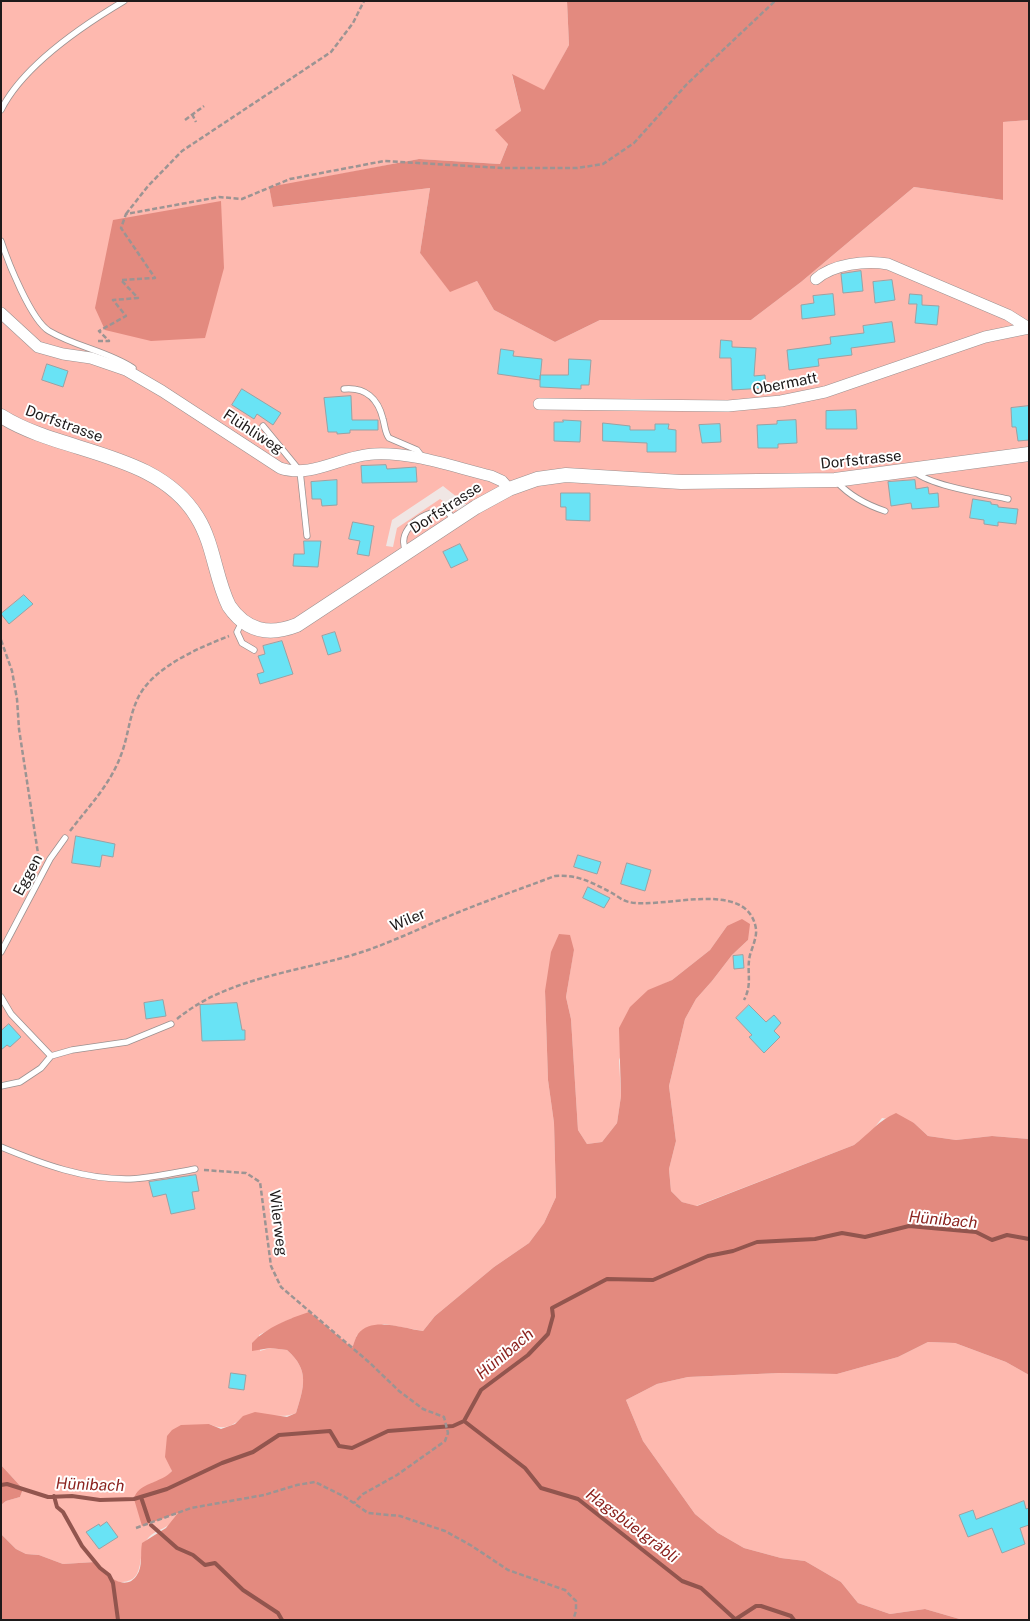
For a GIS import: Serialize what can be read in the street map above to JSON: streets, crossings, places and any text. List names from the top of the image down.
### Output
{
  "streets": {
    "street": ["Obermatt", "Dorfstrasse", "Flühliweg"],
    "lane": ["Eggen"],
    "path": ["Wiler", "Wilerweg"]
  },
  "crossings": [
    ["Dorfstrasse", "Flühliweg"]
  ],
  "water": ["Hünibach", "Hagsbüelgräbli"]
}
